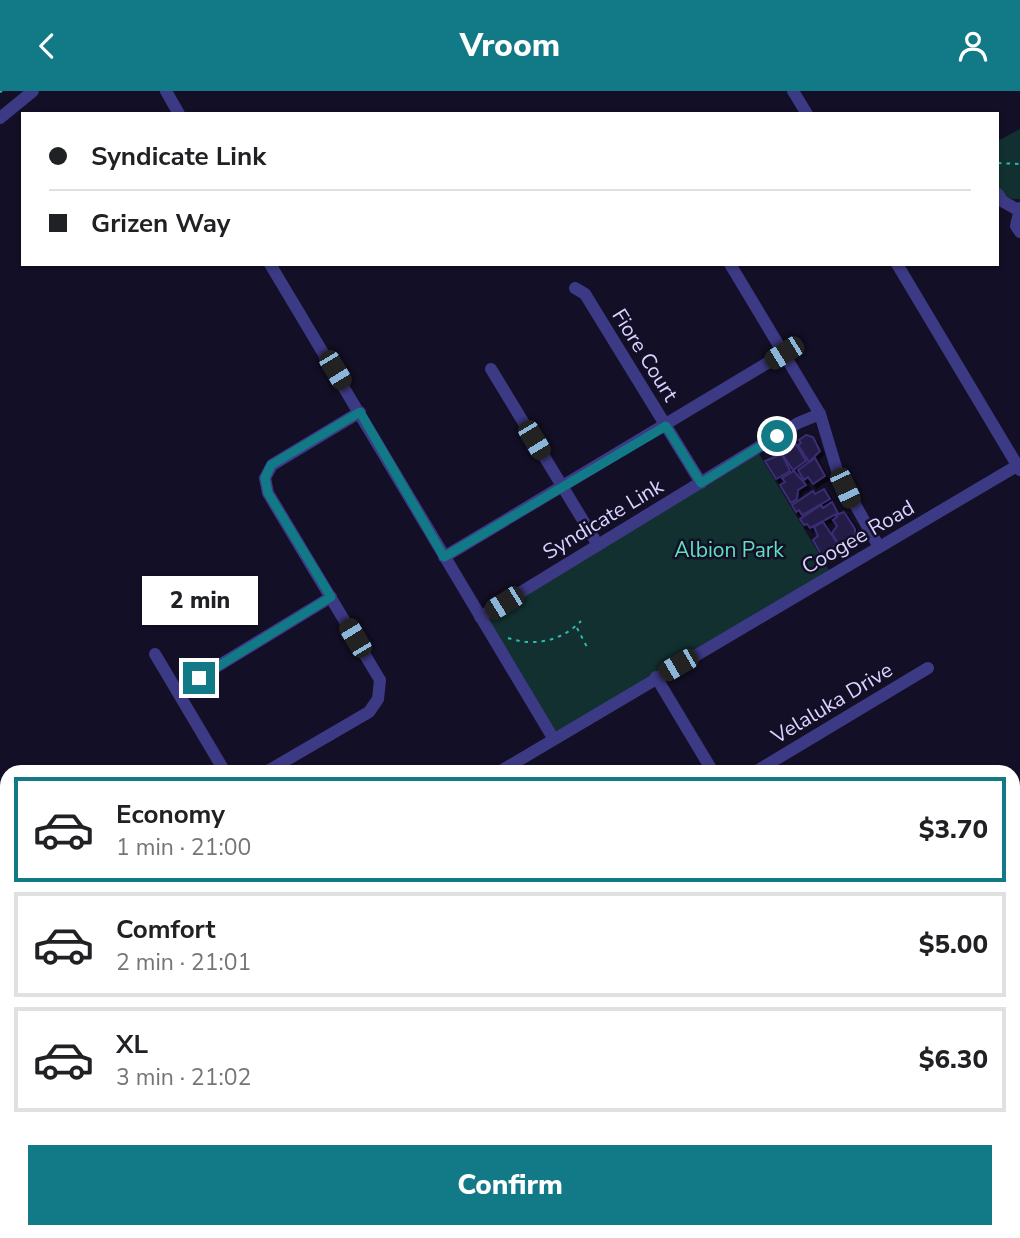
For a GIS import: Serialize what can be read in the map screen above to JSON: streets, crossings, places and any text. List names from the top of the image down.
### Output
{
  "streets": {
    "street": [
      "Fiore Court",
      "Syndicate Link",
      "Coogee Road",
      "Velaluka Drive"
    ]
  },
  "crossings": [
    ["Fiore Court", "Syndicate Link"]
  ],
  "parks": ["Albion Park"],
  "page": {
    "header": "Vroom",
    "banner": ["Syndicate Link", "Grizen Way"],
    "bubble": "2 min",
    "list": [
      {
        "name": "Economy",
        "note": "1 min · 21:00",
        "value": "$3.70"
      },
      {
        "name": "Comfort",
        "note": "2 min · 21:01",
        "value": "$5.00"
      },
      {
        "name": "XL",
        "note": "3 min · 21:02",
        "value": "$6.30"
      }
    ],
    "buttons": "Confirm"
  }
}
